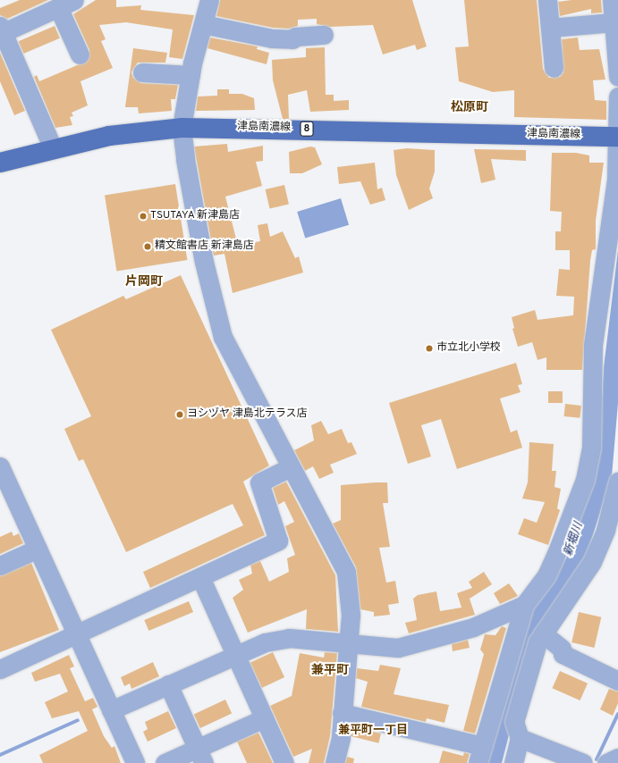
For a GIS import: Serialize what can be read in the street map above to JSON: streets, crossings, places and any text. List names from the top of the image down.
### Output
{
  "streets": {
    "main road": ["津島南濃線", "8"]
  },
  "districts": [
    "松原町",
    "片岡町",
    "兼平町",
    "兼平町一丁目"
  ],
  "water": ["新堀川"],
  "places": [
    "TSUTAYA 新津島店",
    "精文館書店 新津島店",
    "市立北小学校",
    "ヨシヅヤ 津島北テラス店"
  ]
}
